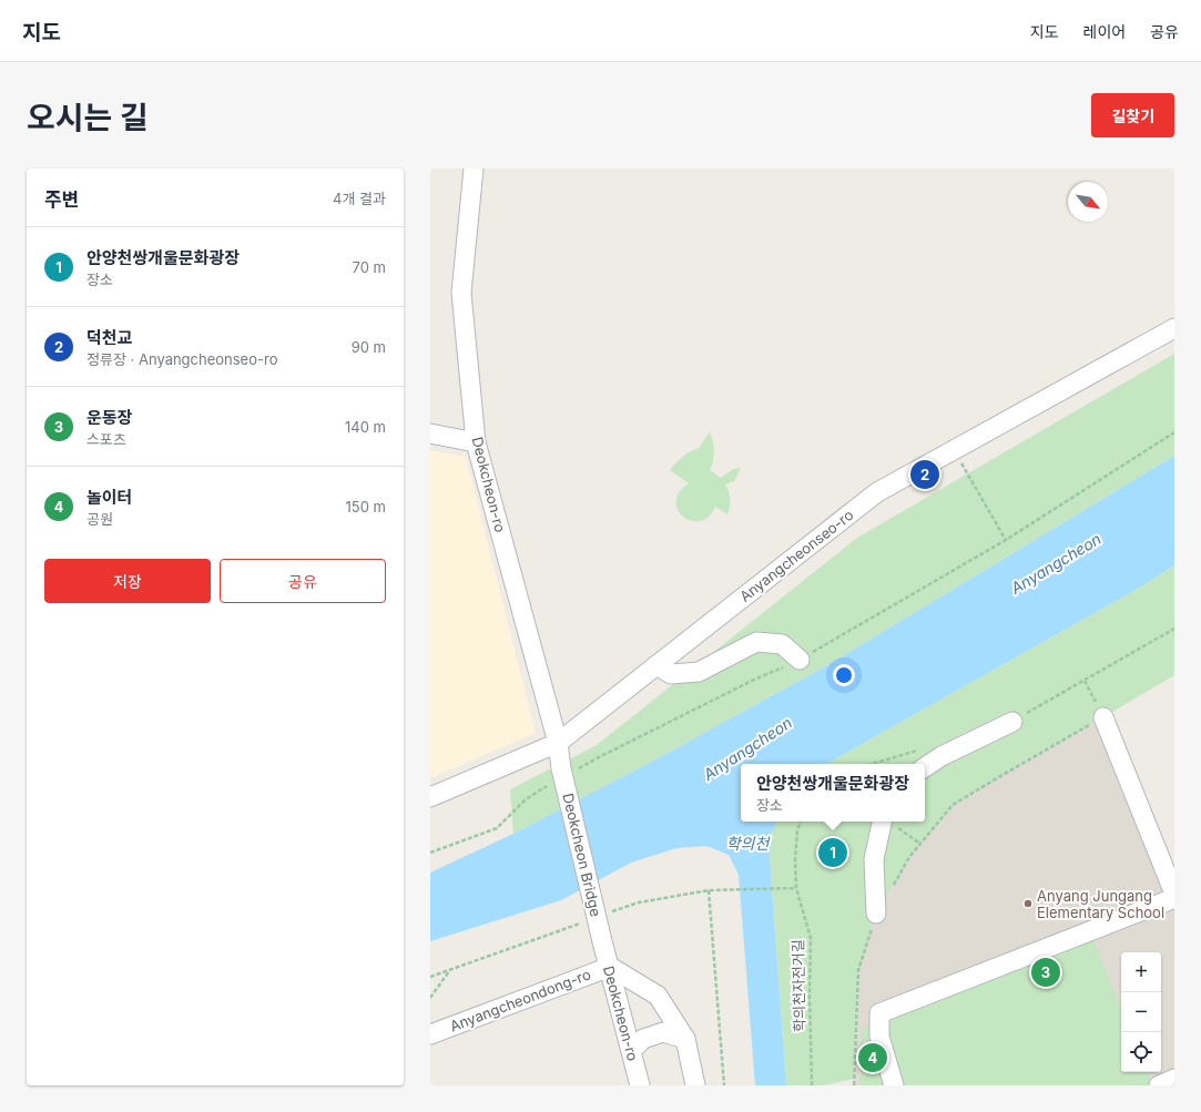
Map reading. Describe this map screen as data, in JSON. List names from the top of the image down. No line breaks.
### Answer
{"streets":{"street":["Deokcheon-ro","Anyangcheonseo-ro","Deokcheon Bridge","Anyangcheondong-ro"],"path":["학의천자전거길"]},"crossings":[["Deokcheon-ro","Anyangcheonseo-ro"],["Deokcheon-ro","Deokcheon Bridge"],["Deokcheon-ro","Anyangcheondong-ro"]],"water":["Anyangcheon","학의천"],"places":["Anyang Jungang Elementary School"],"north":"bottom right","page":{"header":"지도","nav":["지도","레이어","공유"],"title":"오시는 길","buttons":["길찾기",["저장","공유"]],"heading":["주변","4개 결과"],"list":[{"mark":"1","name":"안양천쌍개울문화광장","note":"장소","value":"70 m"},{"mark":"2","name":"덕천교","note":"정류장 · Anyangcheonseo-ro","value":"90 m"},{"mark":"3","name":"운동장","note":"스포츠","value":"140 m"},{"mark":"4","name":"놀이터","note":"공원","value":"150 m"}],"pins":["2","1","3","4"],"popup":["안양천쌍개울문화광장","장소"],"map_buttons":["+","−"]}}
